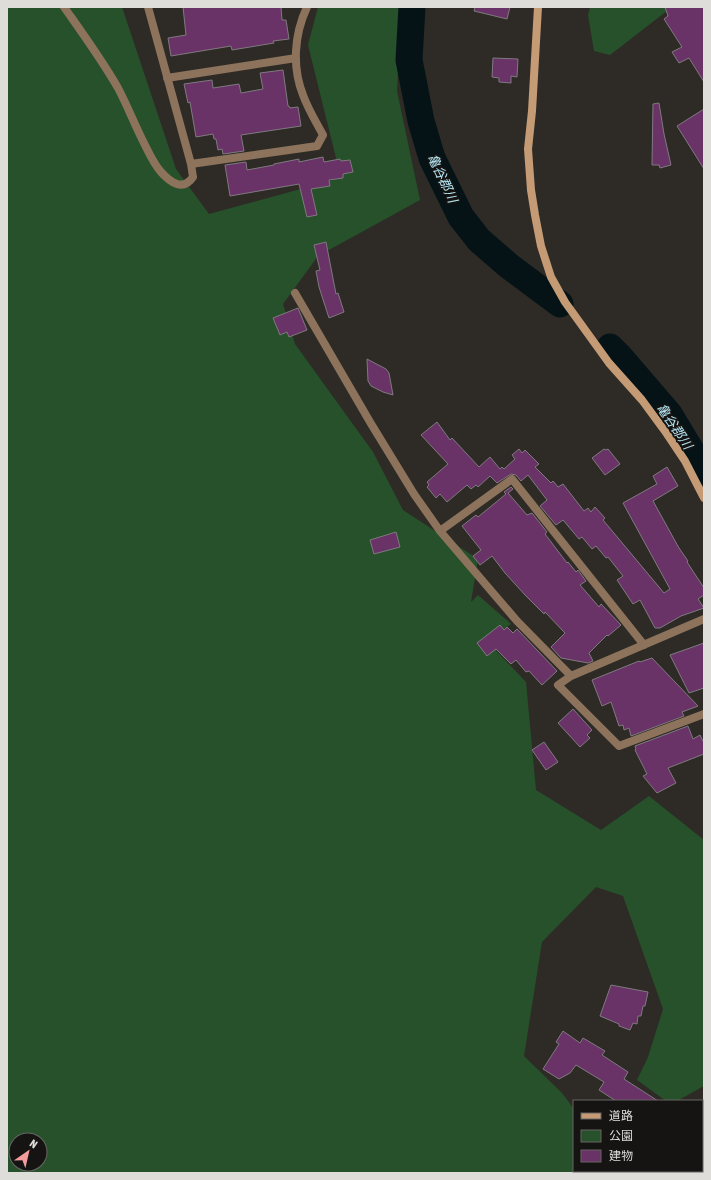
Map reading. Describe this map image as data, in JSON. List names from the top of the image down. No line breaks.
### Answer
{"water":["亀谷郡川"],"legend":["道路","公園","建物"],"north":"top right"}
